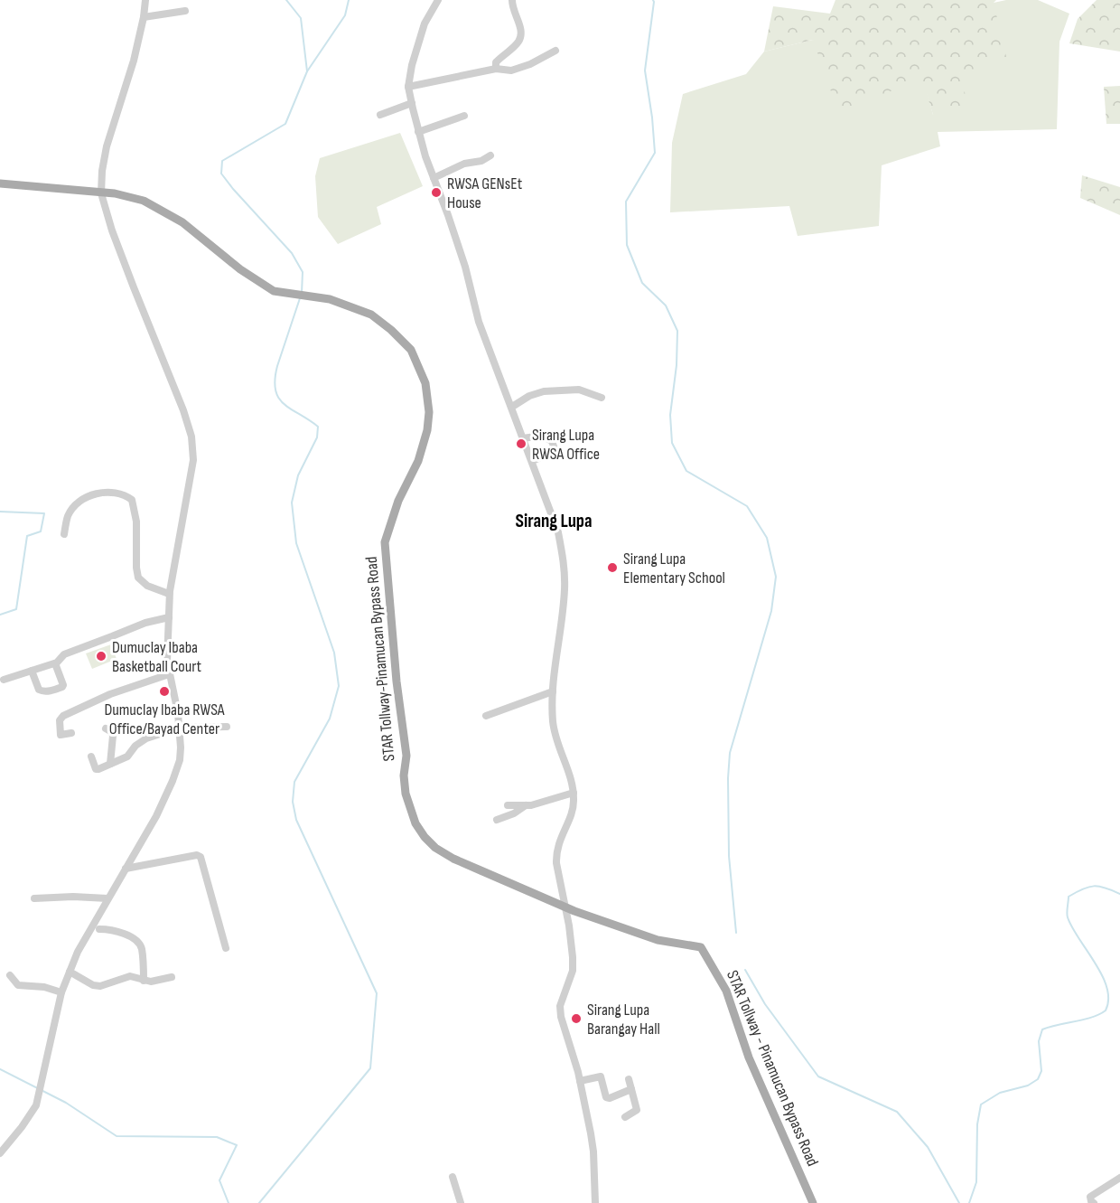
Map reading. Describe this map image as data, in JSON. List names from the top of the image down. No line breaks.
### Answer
{"streets":{"main road":["STAR Tollway-Pinamucan Bypass Road","STAR Tollway - Pinamucan Bypass Road"]},"crossings":[["STAR Tollway-Pinamucan Bypass Road","STAR Tollway - Pinamucan Bypass Road"]],"districts":["Sirang Lupa"],"places":["RWSA GENsEt House","Sirang Lupa RWSA Office","Sirang Lupa Elementary School","Dumuclay Ibaba Basketball Court","Dumuclay Ibaba RWSA Office/Bayad Center","Sirang Lupa Barangay Hall"]}
